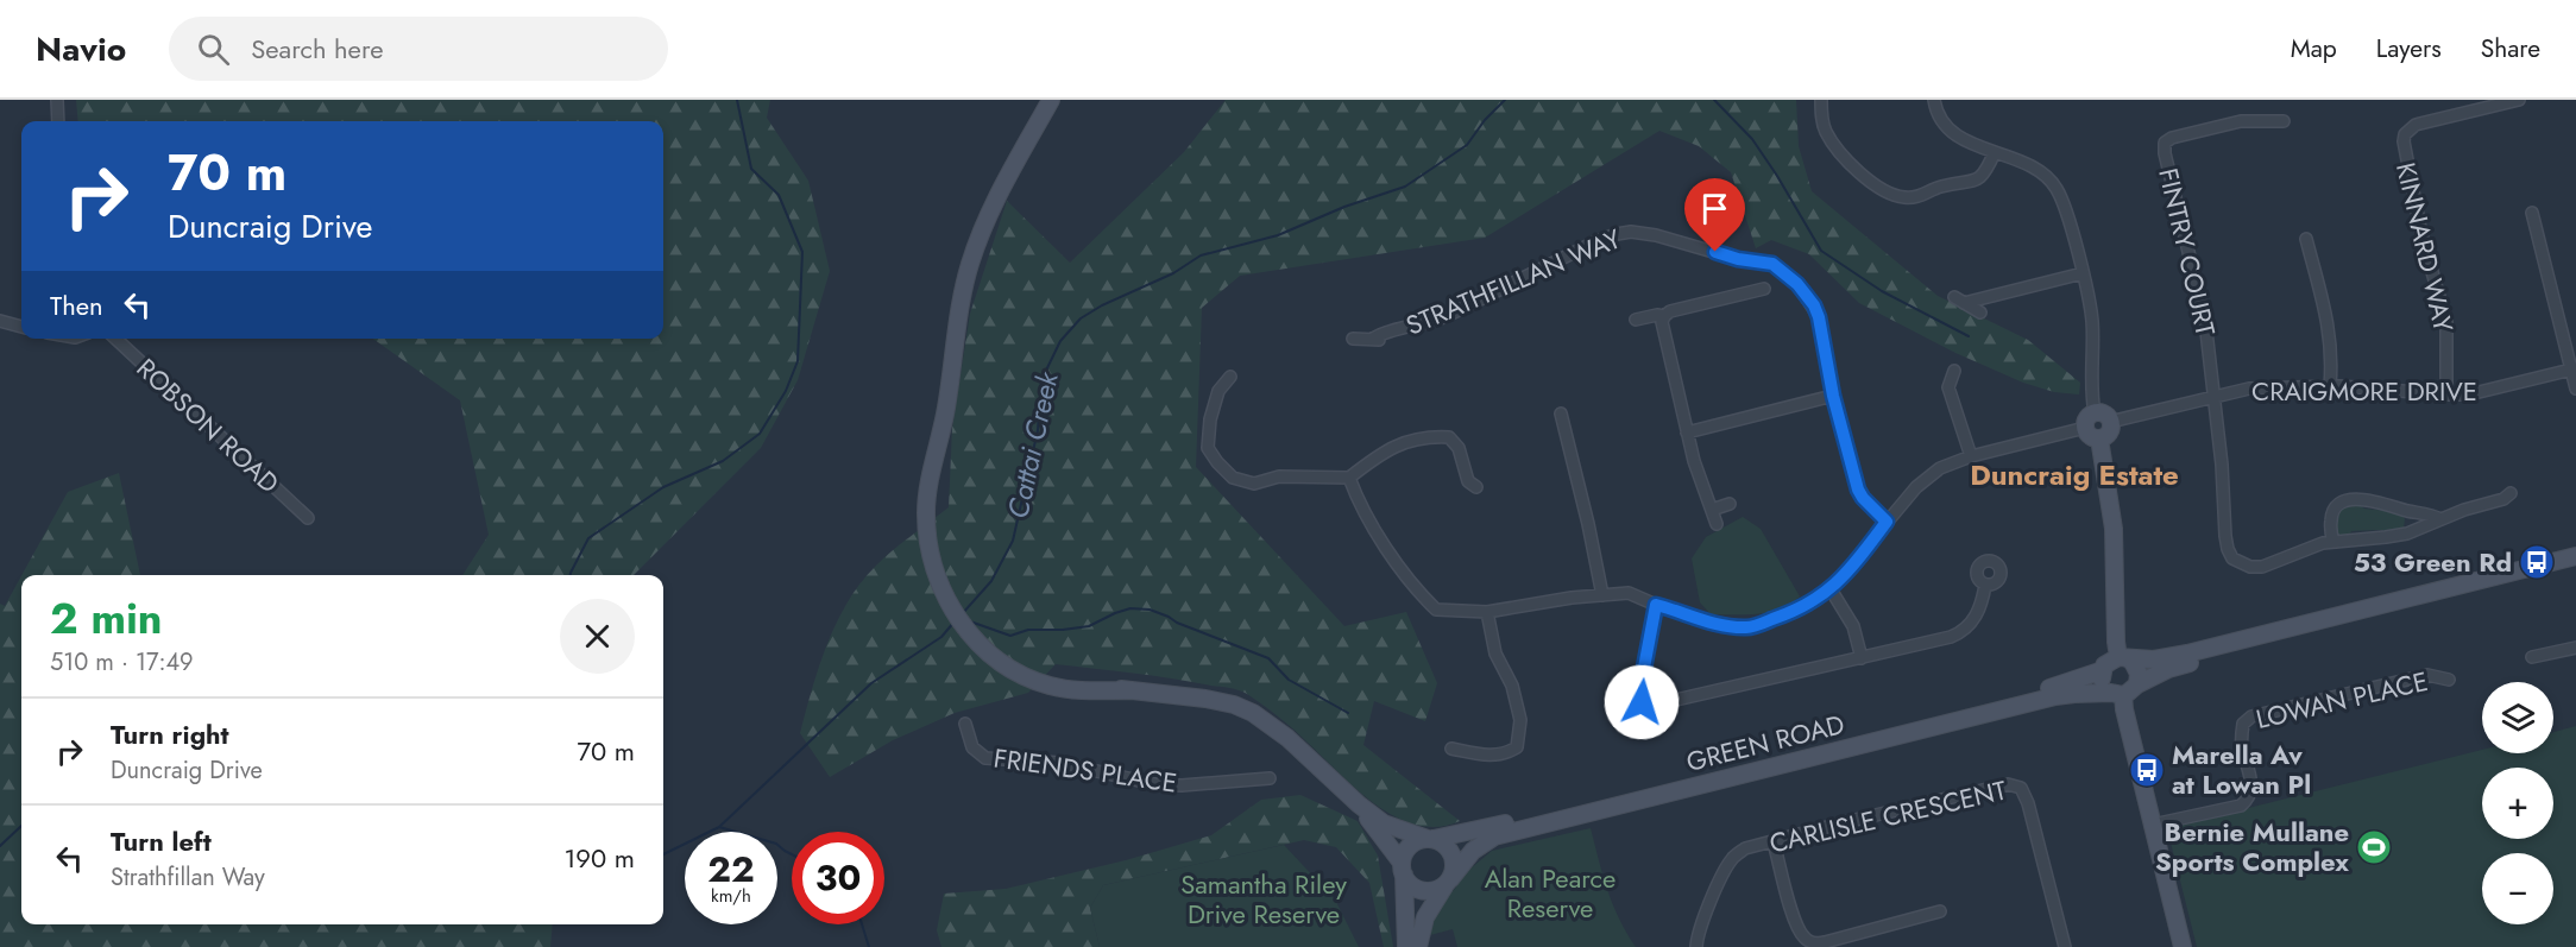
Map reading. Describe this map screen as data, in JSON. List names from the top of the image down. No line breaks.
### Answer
{"streets":{"main road":["GREEN ROAD"],"street":["KINNARD WAY","FINTRY COURT","STRATHFILLAN WAY","CRAIGMORE DRIVE","ROBSON ROAD","LOWAN PLACE","FRIENDS PLACE","CARLISLE CRESCENT"]},"crossings":[["KINNARD WAY","CRAIGMORE DRIVE"],["FINTRY COURT","CRAIGMORE DRIVE"]],"districts":["Duncraig Estate"],"water":["Cattai Creek"],"parks":["Alan Pearce Reserve","Samantha Riley Drive Reserve"],"places":{"bus stop":["53 Green Rd","Marella Av at Lowan Pl"],"sports":["Bernie Mullane Sports Complex"]},"page":{"header":"Navio","search":"Search here","nav":["Map","Layers","Share"],"turn":["70 m","Duncraig Drive"],"then":"Then","heading":["2 min","510 m · 17:49"],"map_buttons":["+","−"],"list":[{"name":"Turn right","note":"Duncraig Drive","value":"70 m"},{"name":"Turn left","note":"Strathfillan Way","value":"190 m"}],"speed":"22 km/h","limit":"30"}}
